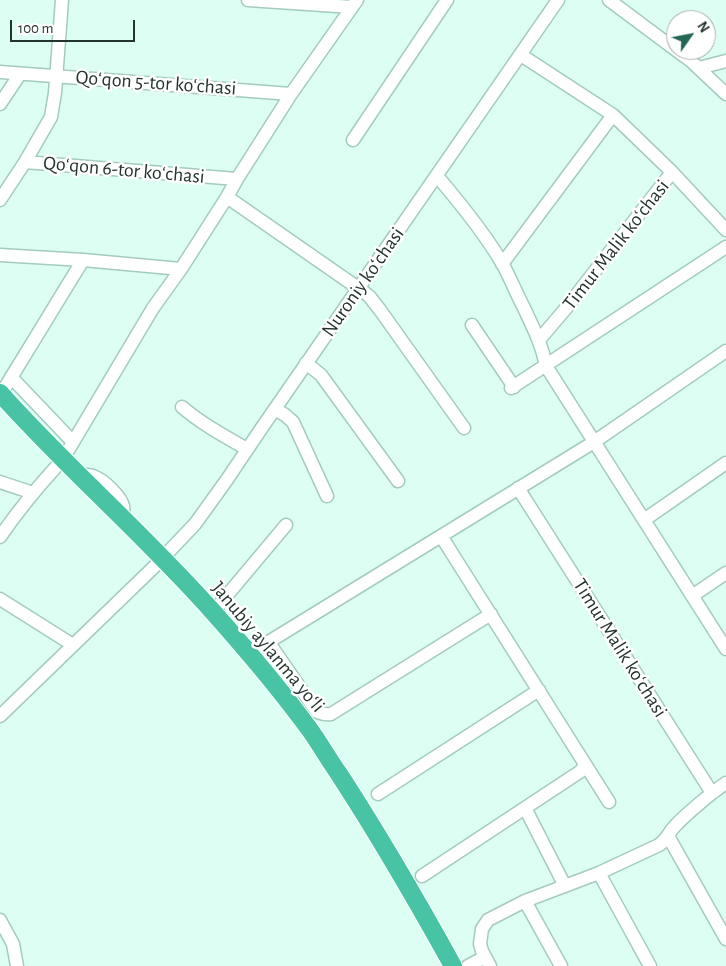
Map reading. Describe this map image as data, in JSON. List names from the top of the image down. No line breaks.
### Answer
{"streets":{"highway":["Janubiy aylanma yoʻli"],"street":["Qoʻqon 5-tor koʻchasi","Qoʻqon 6-tor koʻchasi","Timur Malik koʻchasi","Nuroniy koʻchasi"]},"crossings":[["Nuroniy koʻchasi","Janubiy aylanma yoʻli"]],"scale_bar":"100 m","north":"top right"}
